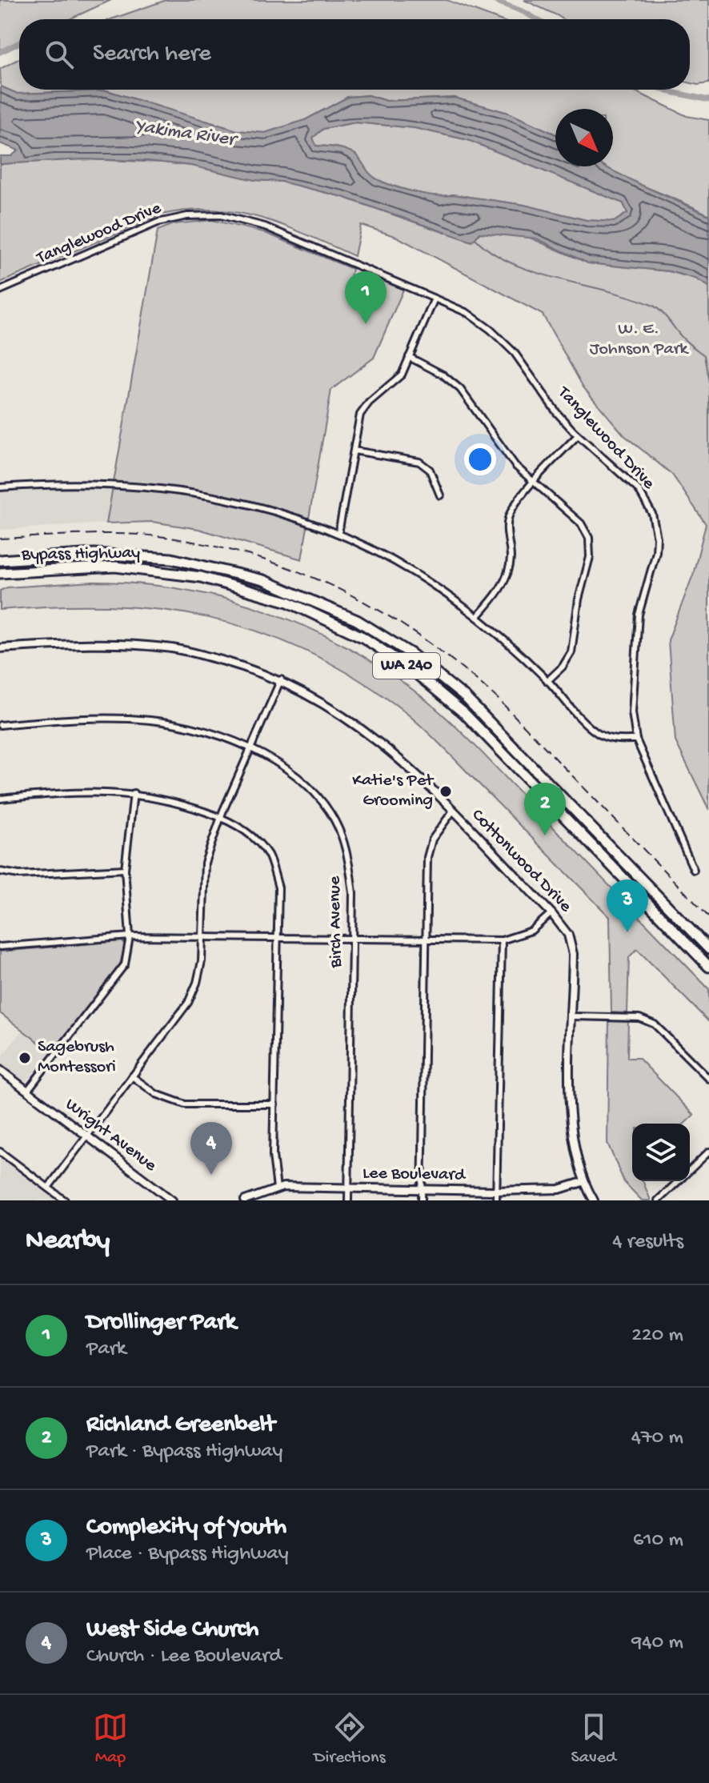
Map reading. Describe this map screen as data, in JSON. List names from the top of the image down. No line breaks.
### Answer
{"streets":{"highway":["Bypass Highway","WA 240"],"street":["Tanglewood Drive","Cottonwood Drive","Birch Avenue","Wright Avenue","Lee Boulevard"]},"crossings":[["Cottonwood Drive","Lee Boulevard"],["Birch Avenue","Lee Boulevard"]],"water":["Yakima River"],"parks":["W. E. Johnson Park"],"places":["Katie's Pet Grooming","Sagebrush Montessori"],"north":"bottom right","page":{"search":"Search here","pins":["1","2","3","4"],"heading":["Nearby","4 results"],"list":[{"mark":"1","name":"Drollinger Park","note":"Park","value":"220 m"},{"mark":"2","name":"Richland Greenbelt","note":"Park · Bypass Highway","value":"470 m"},{"mark":"3","name":"Complexity of Youth","note":"Place · Bypass Highway","value":"610 m"},{"mark":"4","name":"West Side Church","note":"Church · Lee Boulevard","value":"940 m"}],"nav":["Map","Directions","Saved"]}}
